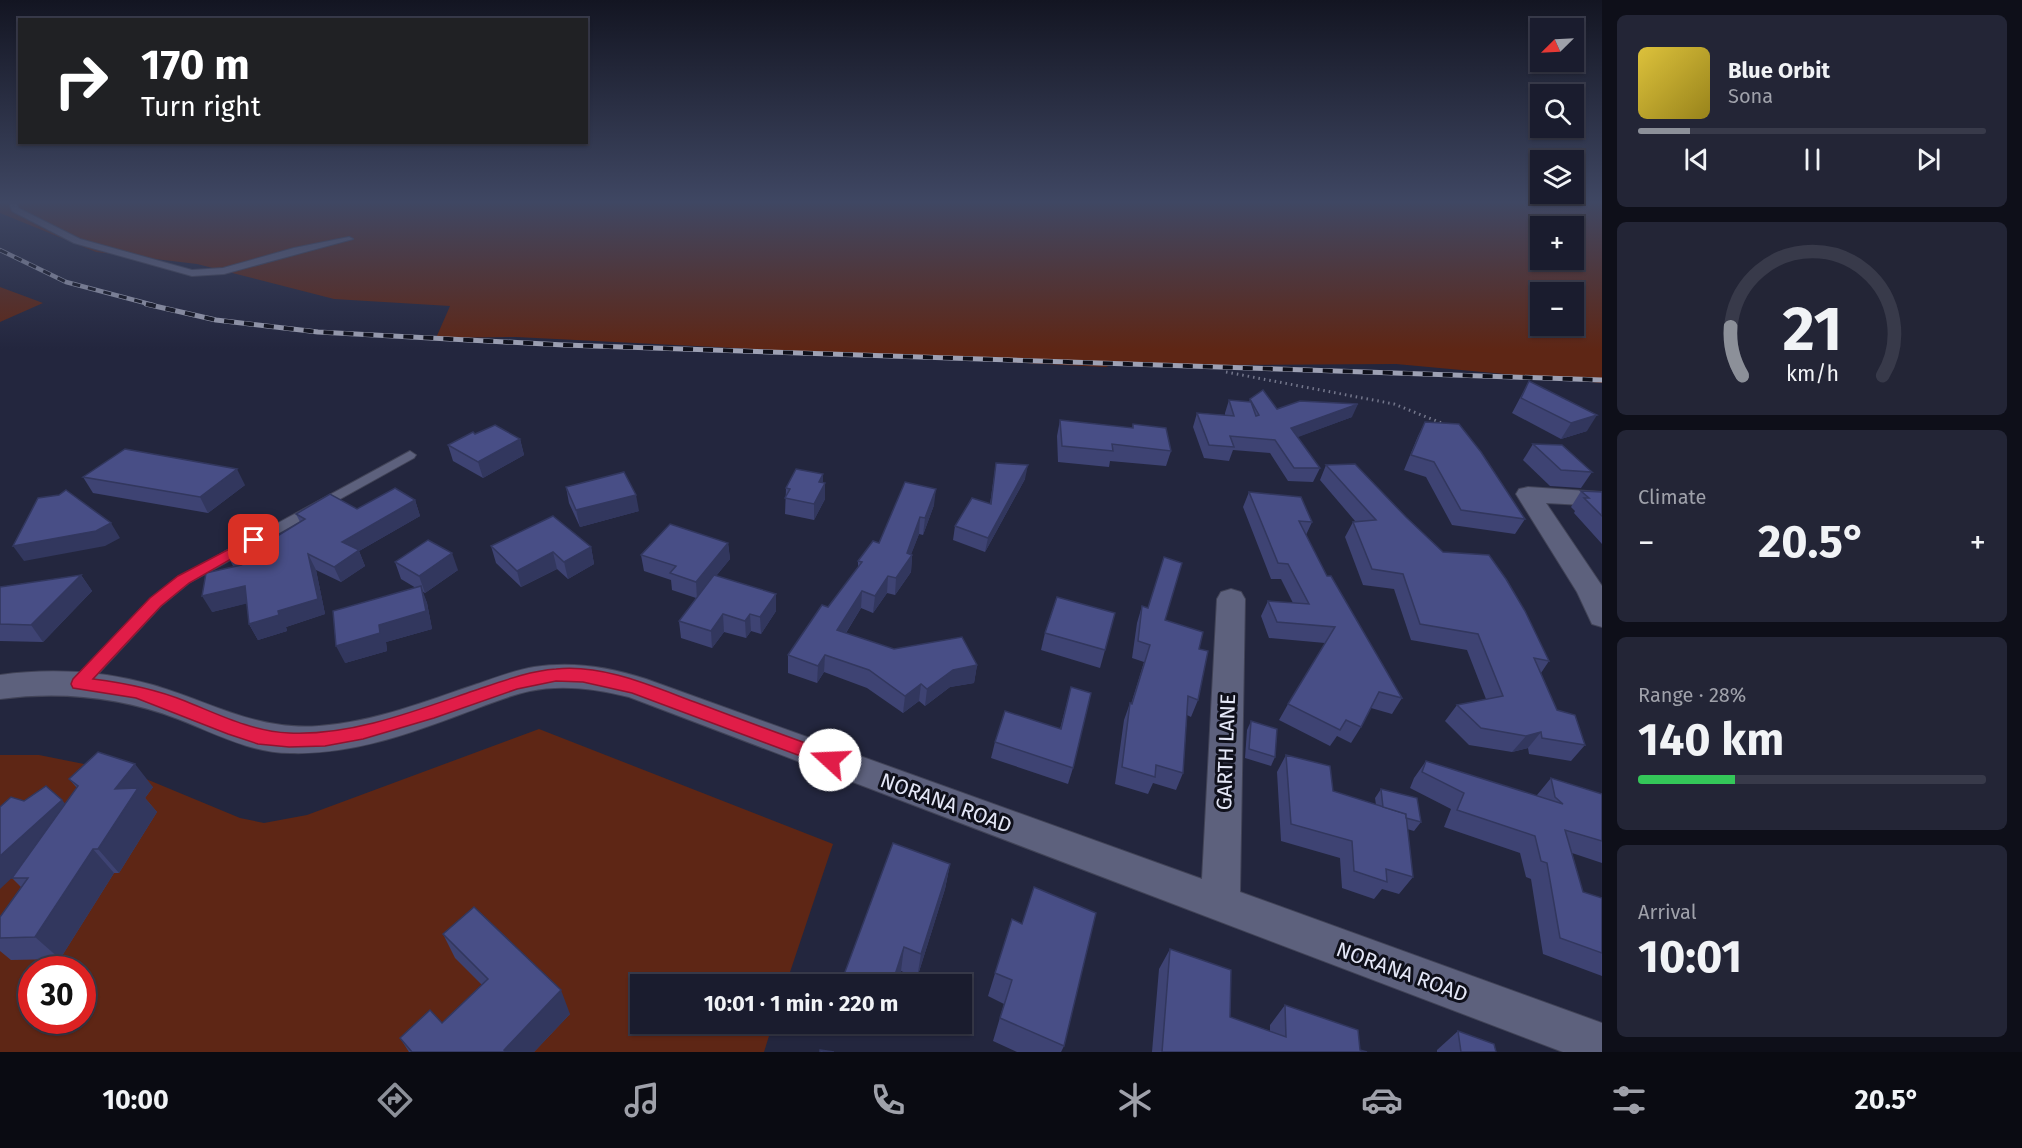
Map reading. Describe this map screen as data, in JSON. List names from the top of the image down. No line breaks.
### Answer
{"streets":{"street":["GARTH LANE","NORANA ROAD"]},"crossings":[["GARTH LANE","NORANA ROAD"]],"north":"bottom left","page":{"map_buttons":["+","−"],"turn":["170 m","Turn right"],"song":["Blue Orbit","Sona"],"tile":["Climate",["Range · 28%","140 km"],["Arrival","10:01"]],"heat":["−","20.5°","+"],"limit":"30","trip":"10:01 · 1 min · 220 m","tabs":["10:00","20.5°"],"gauge":["21","km/h"]}}
